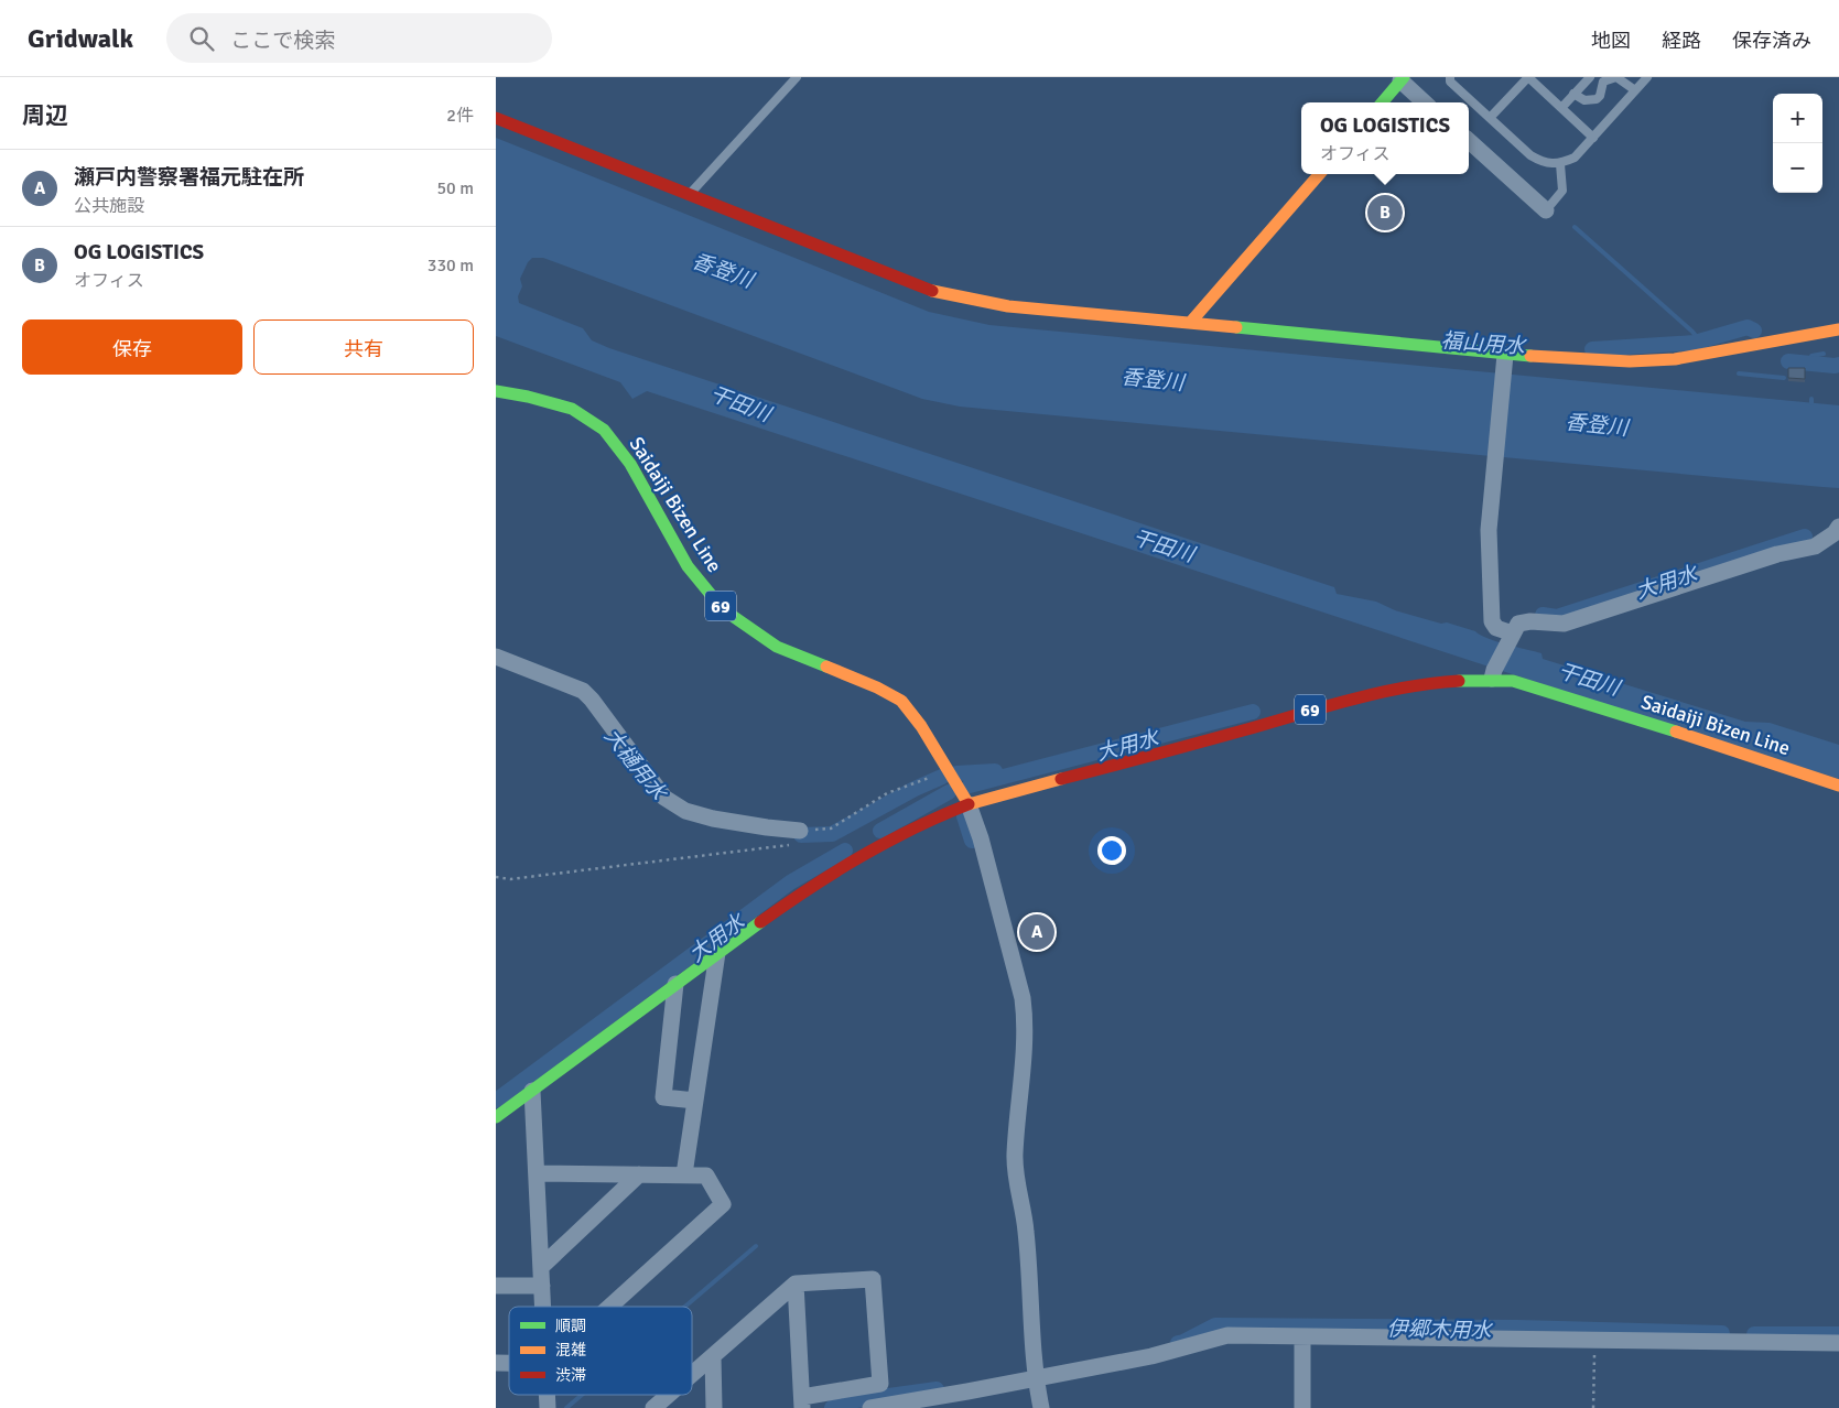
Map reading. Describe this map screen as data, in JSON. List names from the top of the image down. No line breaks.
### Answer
{"streets":{"street":["Saidaiji Bizen Line","69"]},"water":["香登川","福山用水","干田川","大用水","大樋用水","伊郷木用水"],"legend":["順調","混雑","渋滞"],"page":{"header":"Gridwalk","search":"ここで検索","nav":["地図","経路","保存済み"],"heading":["周辺","2件"],"map_buttons":["+","−"],"popup":["OG LOGISTICS","オフィス"],"list":[{"mark":"A","name":"瀬戸内警察署福元駐在所","note":"公共施設","value":"50 m"},{"mark":"B","name":"OG LOGISTICS","note":"オフィス","value":"330 m"}],"pins":["B","A"],"buttons":["保存","共有"]}}
